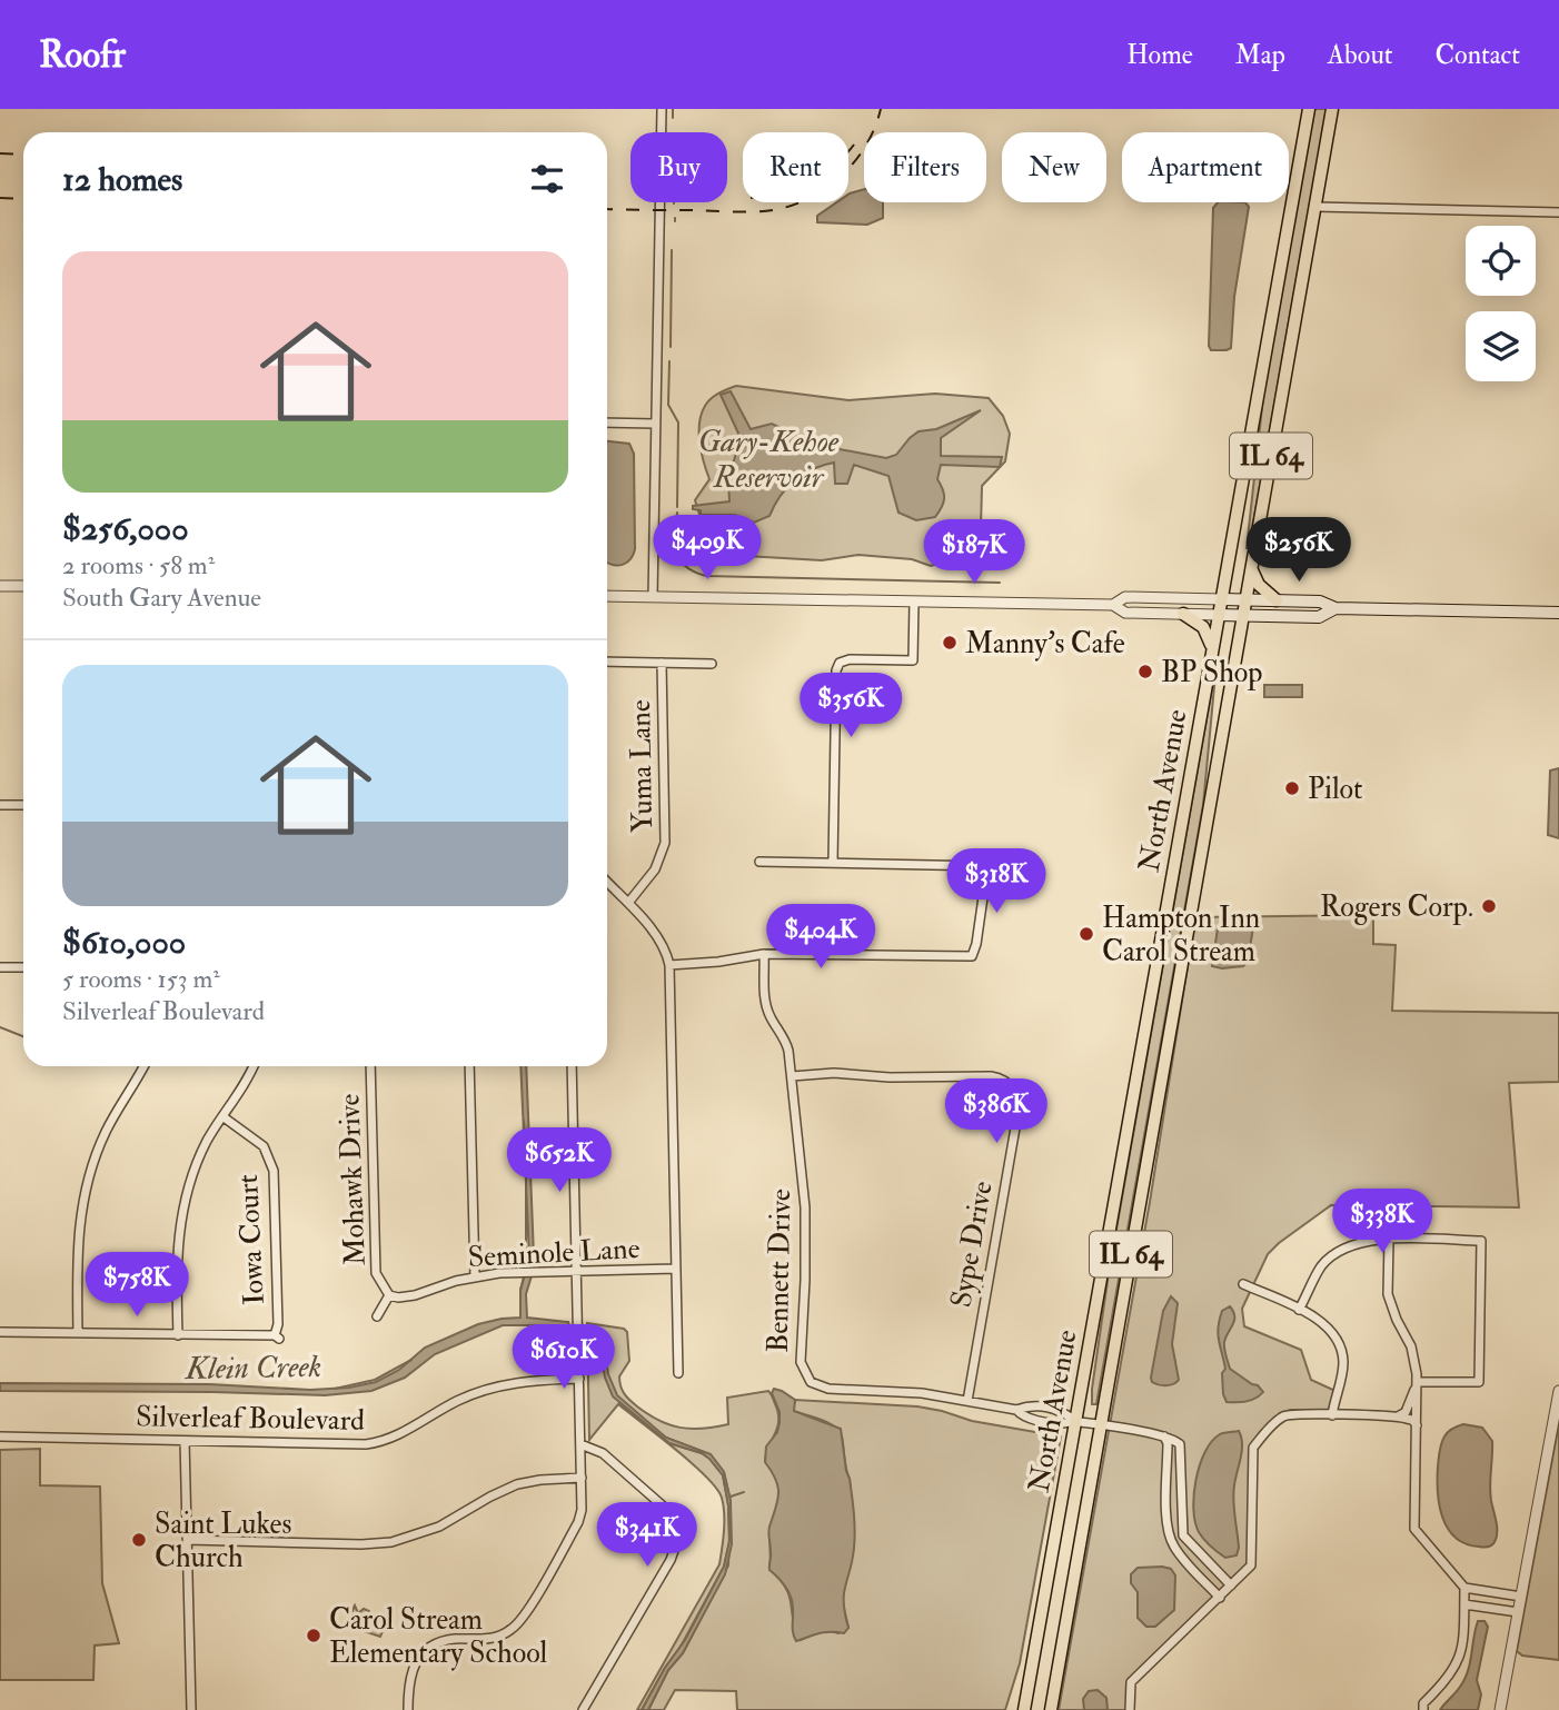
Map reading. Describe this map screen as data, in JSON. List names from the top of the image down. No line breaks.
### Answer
{"streets":{"main road":["IL 64","North Avenue"],"street":["Yuma Lane","Mohawk Drive","Iowa Court","Sype Drive","Seminole Lane","Bennett Drive","Silverleaf Boulevard"]},"crossings":[["IL 64","North Avenue"],["North Avenue","Bennett Drive"],["Mohawk Drive","Seminole Lane"],["Sype Drive","Bennett Drive"]],"water":["Gary-Kehoe Reservoir","Klein Creek"],"places":["Manny's Cafe","BP Shop","Pilot","Rogers Corp.","Hampton Inn Carol Stream","Saint Lukes Church","Carol Stream Elementary School"],"page":{"header":"Roofr","nav":["Home","Map","About","Contact"],"chip":["Buy","Rent","Filters","New","Apartment"],"heading":"12 homes","list":[{"name":"$256,000","note":"2 rooms · 58 m² · South Gary Avenue"},{"name":"$610,000","note":"5 rooms · 153 m² · Silverleaf Boulevard"}],"price":["$409K","$256K","$187K","$356K","$318K","$404K","$386K","$652K","$338K","$758K","$610K","$341K"]}}
